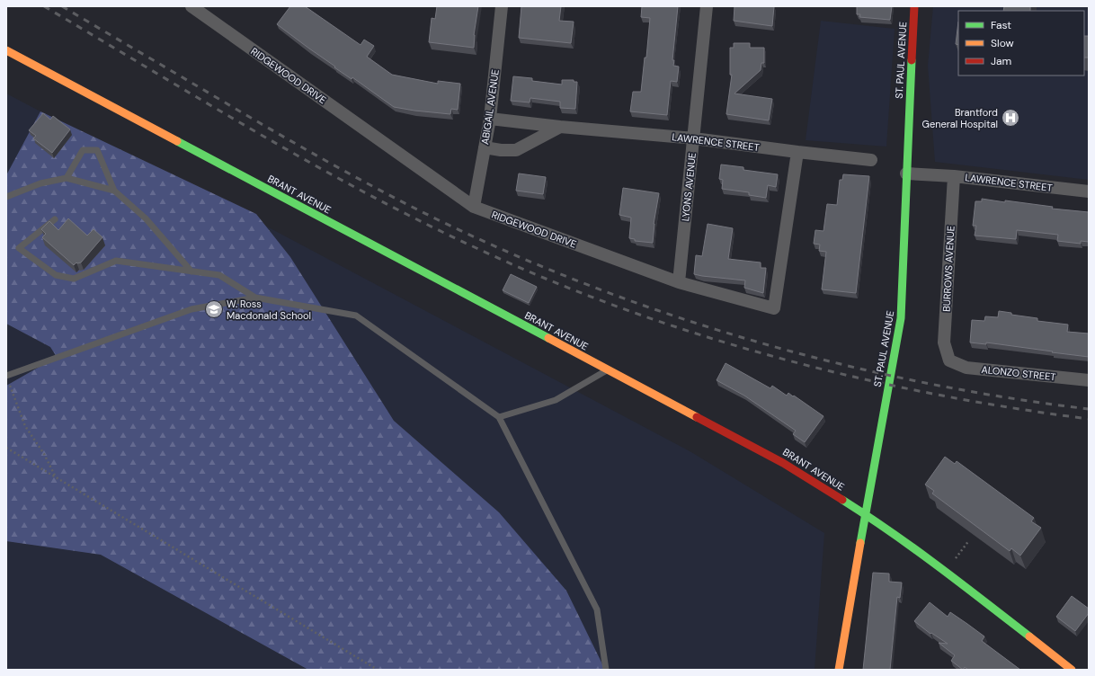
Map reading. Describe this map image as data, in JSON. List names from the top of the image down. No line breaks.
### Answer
{"streets":{"main road":["ST. PAUL AVENUE","BRANT AVENUE"],"street":["RIDGEWOOD DRIVE","ABIGAIL AVENUE","LAWRENCE STREET","LYONS AVENUE","BURROWS AVENUE","ALONZO STREET"]},"crossings":[["ST. PAUL AVENUE","LAWRENCE STREET"],["ST. PAUL AVENUE","BRANT AVENUE"],["RIDGEWOOD DRIVE","ABIGAIL AVENUE"],["RIDGEWOOD DRIVE","LAWRENCE STREET"],["RIDGEWOOD DRIVE","LYONS AVENUE"],["ABIGAIL AVENUE","LAWRENCE STREET"],["LAWRENCE STREET","LYONS AVENUE"],["LAWRENCE STREET","BURROWS AVENUE"],["BURROWS AVENUE","ALONZO STREET"]],"places":{"hospital":["Brantford General Hospital"],"school or university":["W. Ross Macdonald School"]},"legend":["Fast","Slow","Jam"]}
